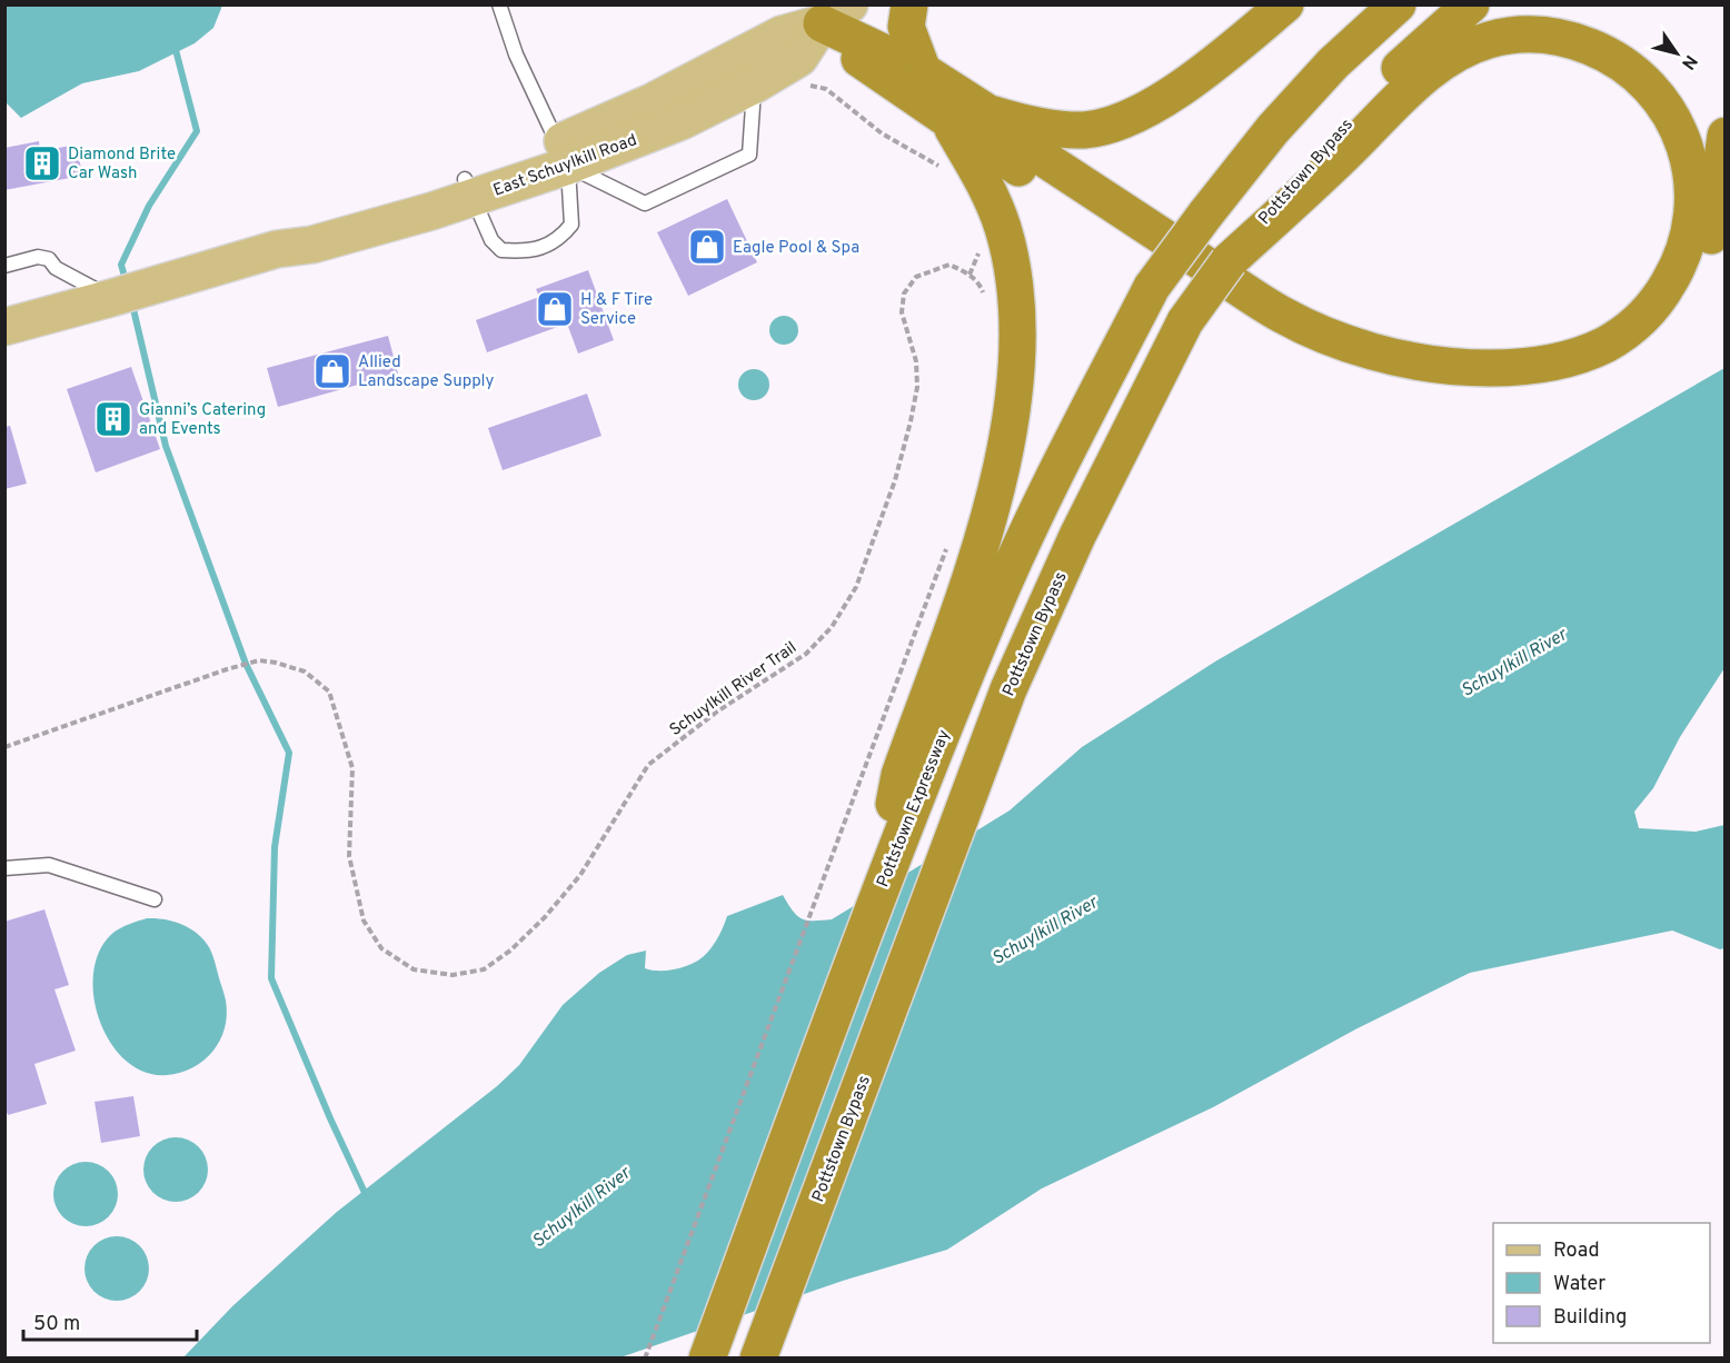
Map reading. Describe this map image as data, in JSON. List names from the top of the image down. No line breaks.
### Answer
{"streets":{"highway":["Pottstown Bypass","Pottstown Expressway"],"main road":["East Schuylkill Road"],"path":["Schuylkill River Trail"]},"water":["Schuylkill River"],"places":{"building":["Diamond Brite Car Wash","Gianni’s Catering and Events"],"shop":["Eagle Pool & Spa","H & F Tire Service","Allied Landscape Supply"]},"legend":["Road","Water","Building"],"scale_bar":"50 m","north":"bottom right"}
